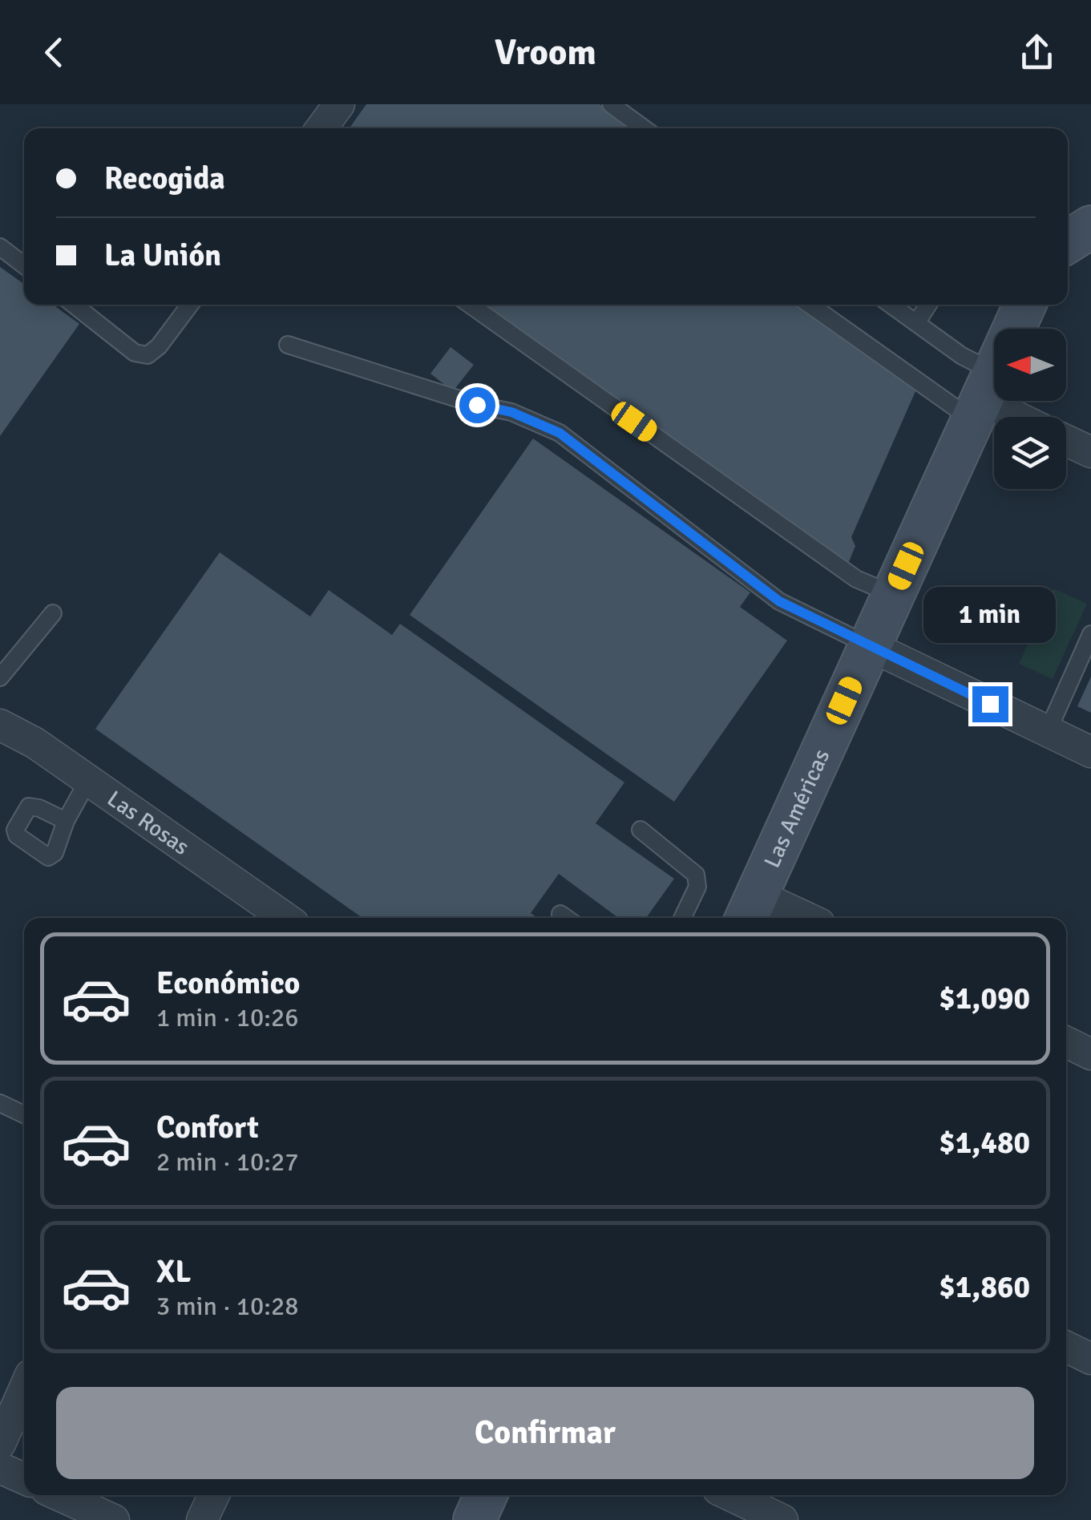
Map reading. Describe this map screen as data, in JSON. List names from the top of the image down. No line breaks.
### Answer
{"streets":{"street":["Las Américas","Las Rosas"]},"north":"left","page":{"header":"Vroom","banner":["Recogida","La Unión"],"bubble":"1 min","list":[{"name":"Económico","note":"1 min · 10:26","value":"$1,090"},{"name":"Confort","note":"2 min · 10:27","value":"$1,480"},{"name":"XL","note":"3 min · 10:28","value":"$1,860"}],"buttons":"Confirmar"}}
